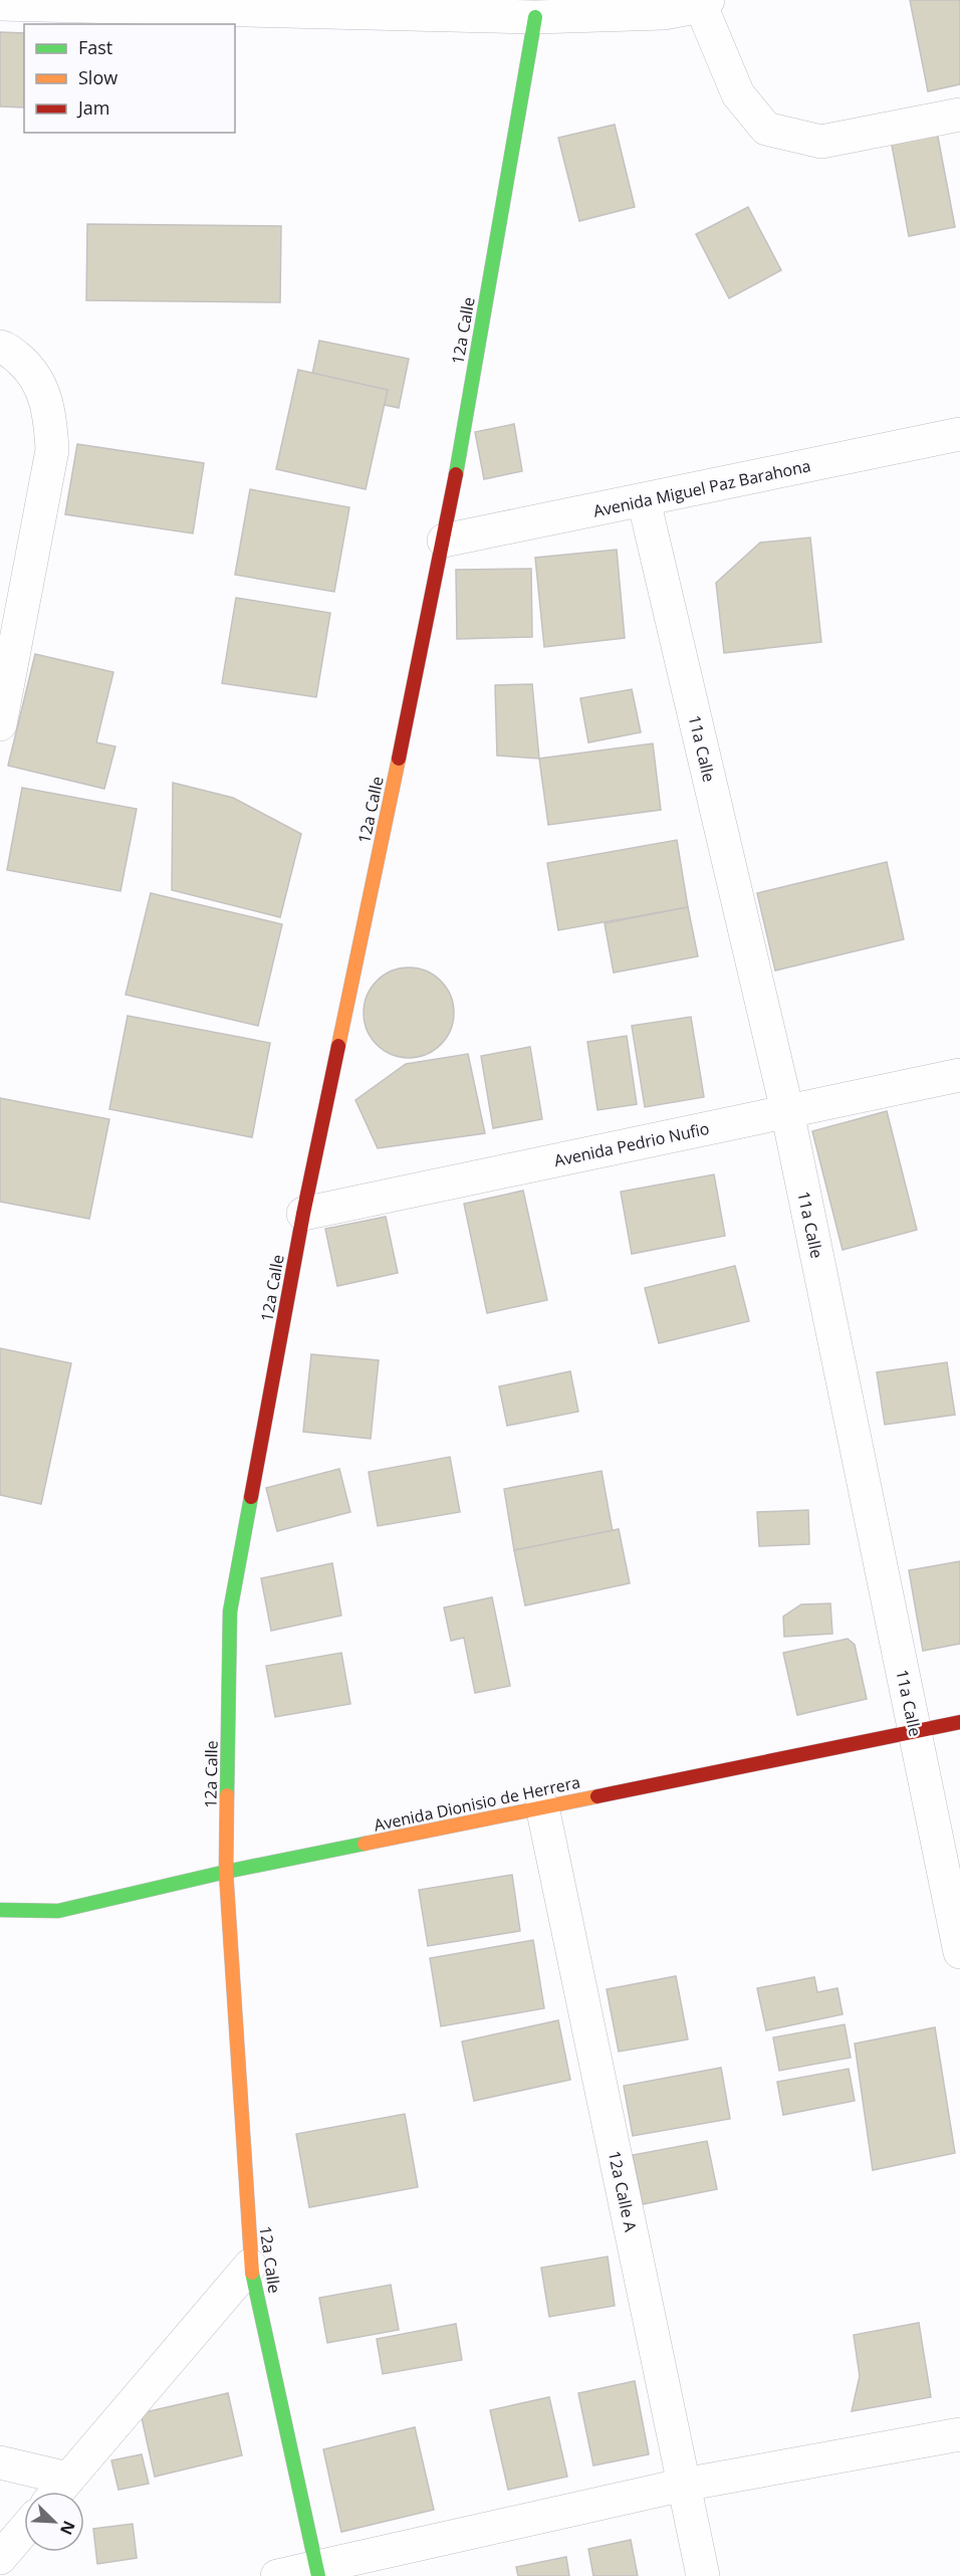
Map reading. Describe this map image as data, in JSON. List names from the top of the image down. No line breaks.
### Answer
{"streets":{"street":["12a Calle","Avenida Miguel Paz Barahona","11a Calle","Avenida Pedrio Nufio","Avenida Dionisio de Herrera","12a Calle A"]},"crossings":[["12a Calle","Avenida Miguel Paz Barahona"],["12a Calle","Avenida Pedrio Nufio"],["12a Calle","Avenida Dionisio de Herrera"],["Avenida Miguel Paz Barahona","11a Calle"],["11a Calle","Avenida Pedrio Nufio"],["11a Calle","Avenida Dionisio de Herrera"],["Avenida Dionisio de Herrera","12a Calle A"]],"legend":["Fast","Slow","Jam"],"north":"bottom right"}
